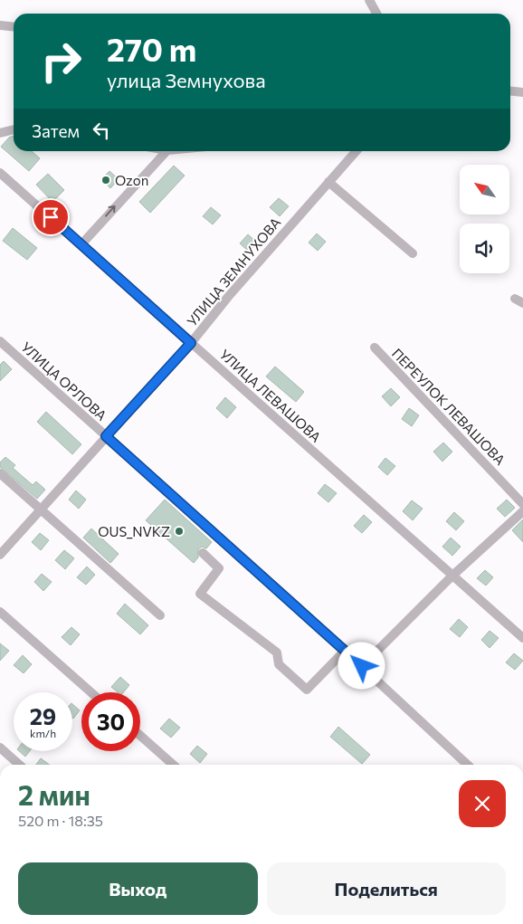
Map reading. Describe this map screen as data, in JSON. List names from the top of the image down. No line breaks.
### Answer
{"streets":{"street":["УЛИЦА ЗЕМНУХОВА","УЛИЦА ОРЛОВА","УЛИЦА ЛЕВАШОВА","ПЕРЕУЛОК ЛЕВАШОВА"]},"crossings":[["УЛИЦА ЗЕМНУХОВА","УЛИЦА ОРЛОВА"],["УЛИЦА ЗЕМНУХОВА","УЛИЦА ЛЕВАШОВА"]],"places":["Ozon","OUS_NVKZ"],"north":"top left","page":{"turn":["270 m","улица Земнухова"],"then":"Затем","speed":"29 km/h","limit":"30","heading":["2 мин","520 m · 18:35"],"buttons":["Выход","Поделиться"]}}
